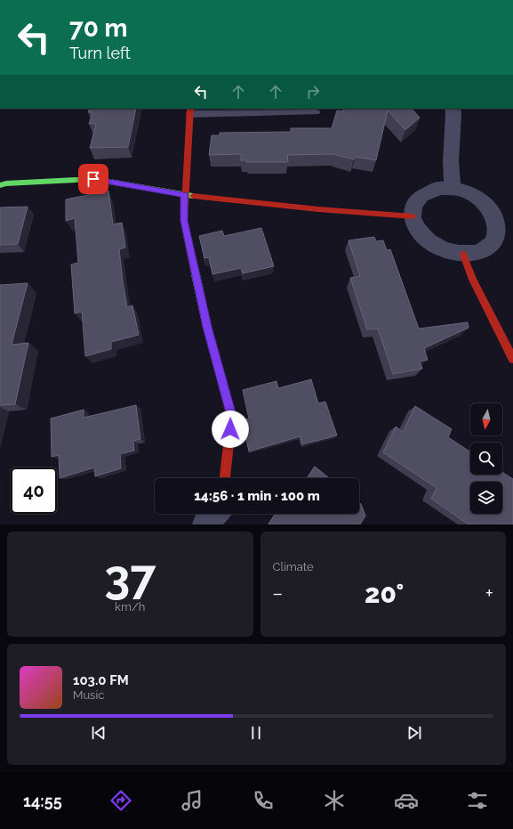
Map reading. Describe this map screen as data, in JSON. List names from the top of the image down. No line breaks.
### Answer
{"north":"bottom","page":{"turn":["70 m","Turn left"],"limit":"40","trip":"14:56 · 1 min · 100 m","tile":[["37","km/h"],"Climate"],"heat":["−","20°","+"],"song":["103.0 FM","Music"],"tabs":"14:55"}}
